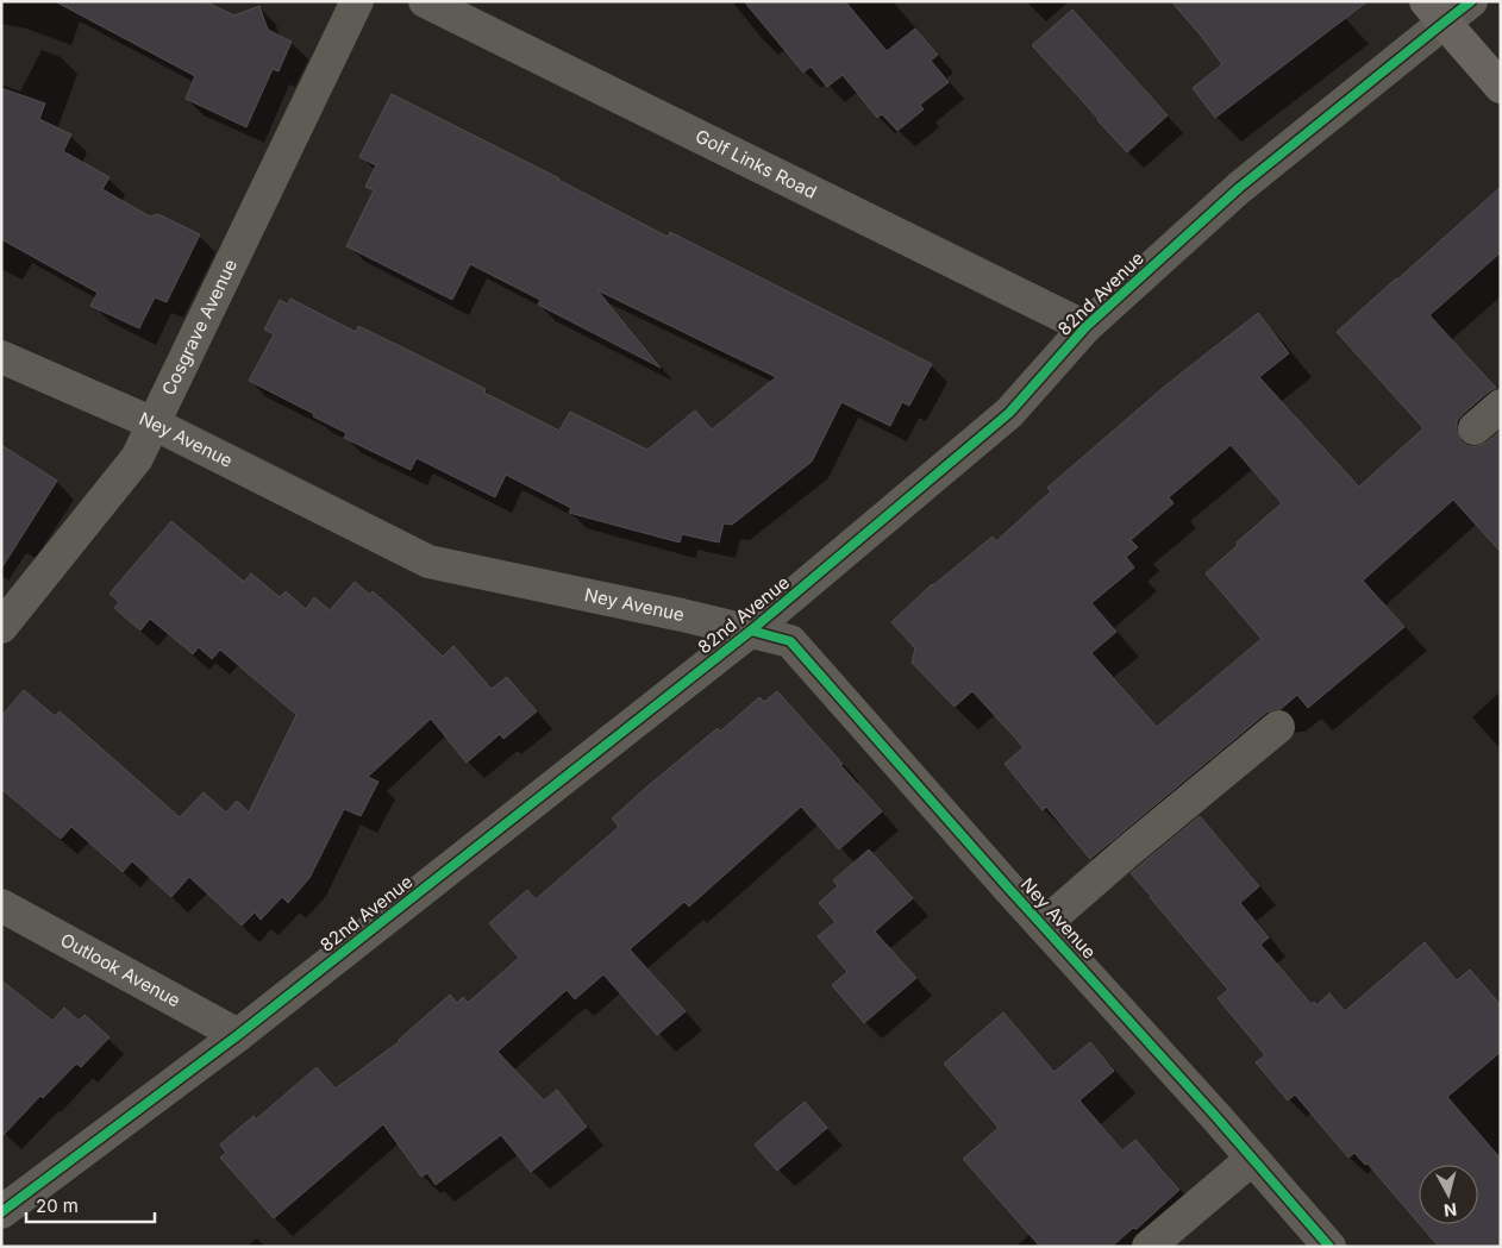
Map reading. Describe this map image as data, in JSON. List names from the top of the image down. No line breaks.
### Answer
{"streets":{"street":["Golf Links Road","82nd Avenue","Cosgrave Avenue","Ney Avenue","Outlook Avenue"]},"crossings":[["Golf Links Road","82nd Avenue"],["82nd Avenue","Ney Avenue"],["82nd Avenue","Outlook Avenue"],["Cosgrave Avenue","Ney Avenue"]],"scale_bar":"20 m","north":"bottom"}
